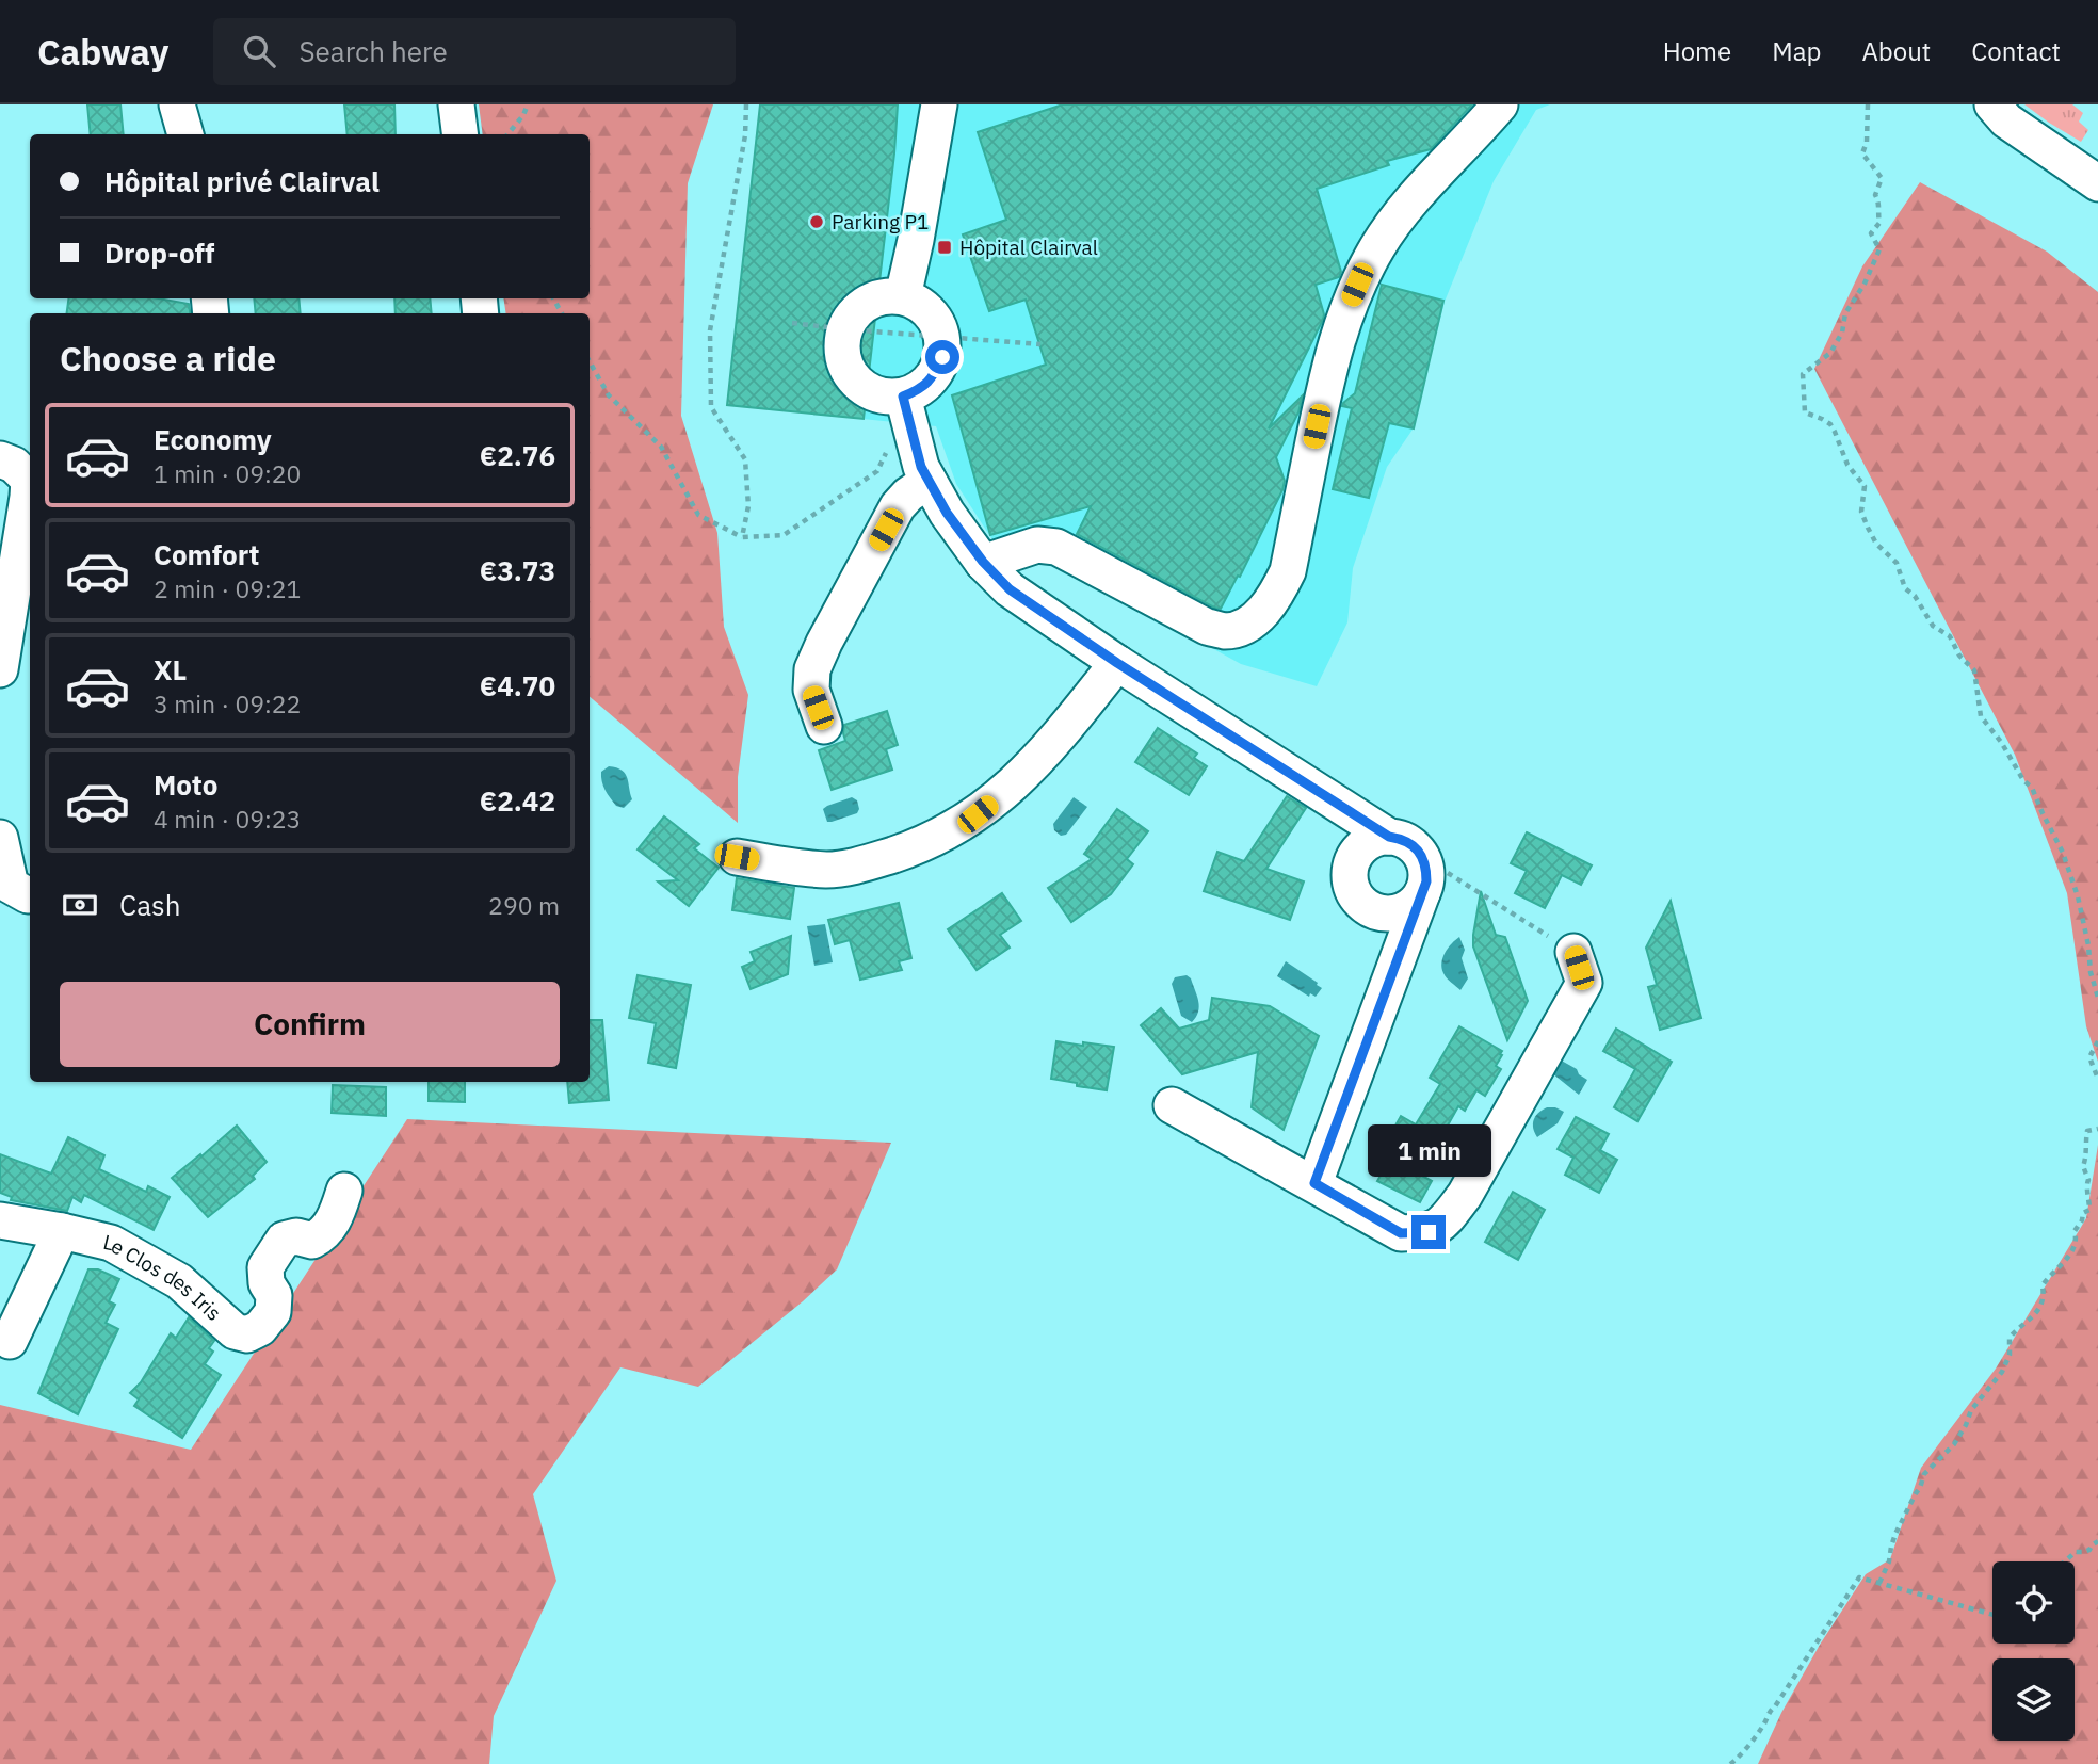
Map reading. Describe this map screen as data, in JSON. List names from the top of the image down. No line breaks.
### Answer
{"streets":{"street":["Le Clos des Iris"]},"places":{"other":["Parking P1"],"transit":["Hôpital Clairval"]},"page":{"header":"Cabway","search":"Search here","nav":["Home","Map","About","Contact"],"banner":["Hôpital privé Clairval","Drop-off"],"heading":"Choose a ride","list":[{"name":"Economy","note":"1 min · 09:20","value":"€2.76"},{"name":"Comfort","note":"2 min · 09:21","value":"€3.73"},{"name":"XL","note":"3 min · 09:22","value":"€4.70"},{"name":"Moto","note":"4 min · 09:23","value":"€2.42"}],"pay":["Cash","290 m"],"buttons":"Confirm","bubble":"1 min"}}
